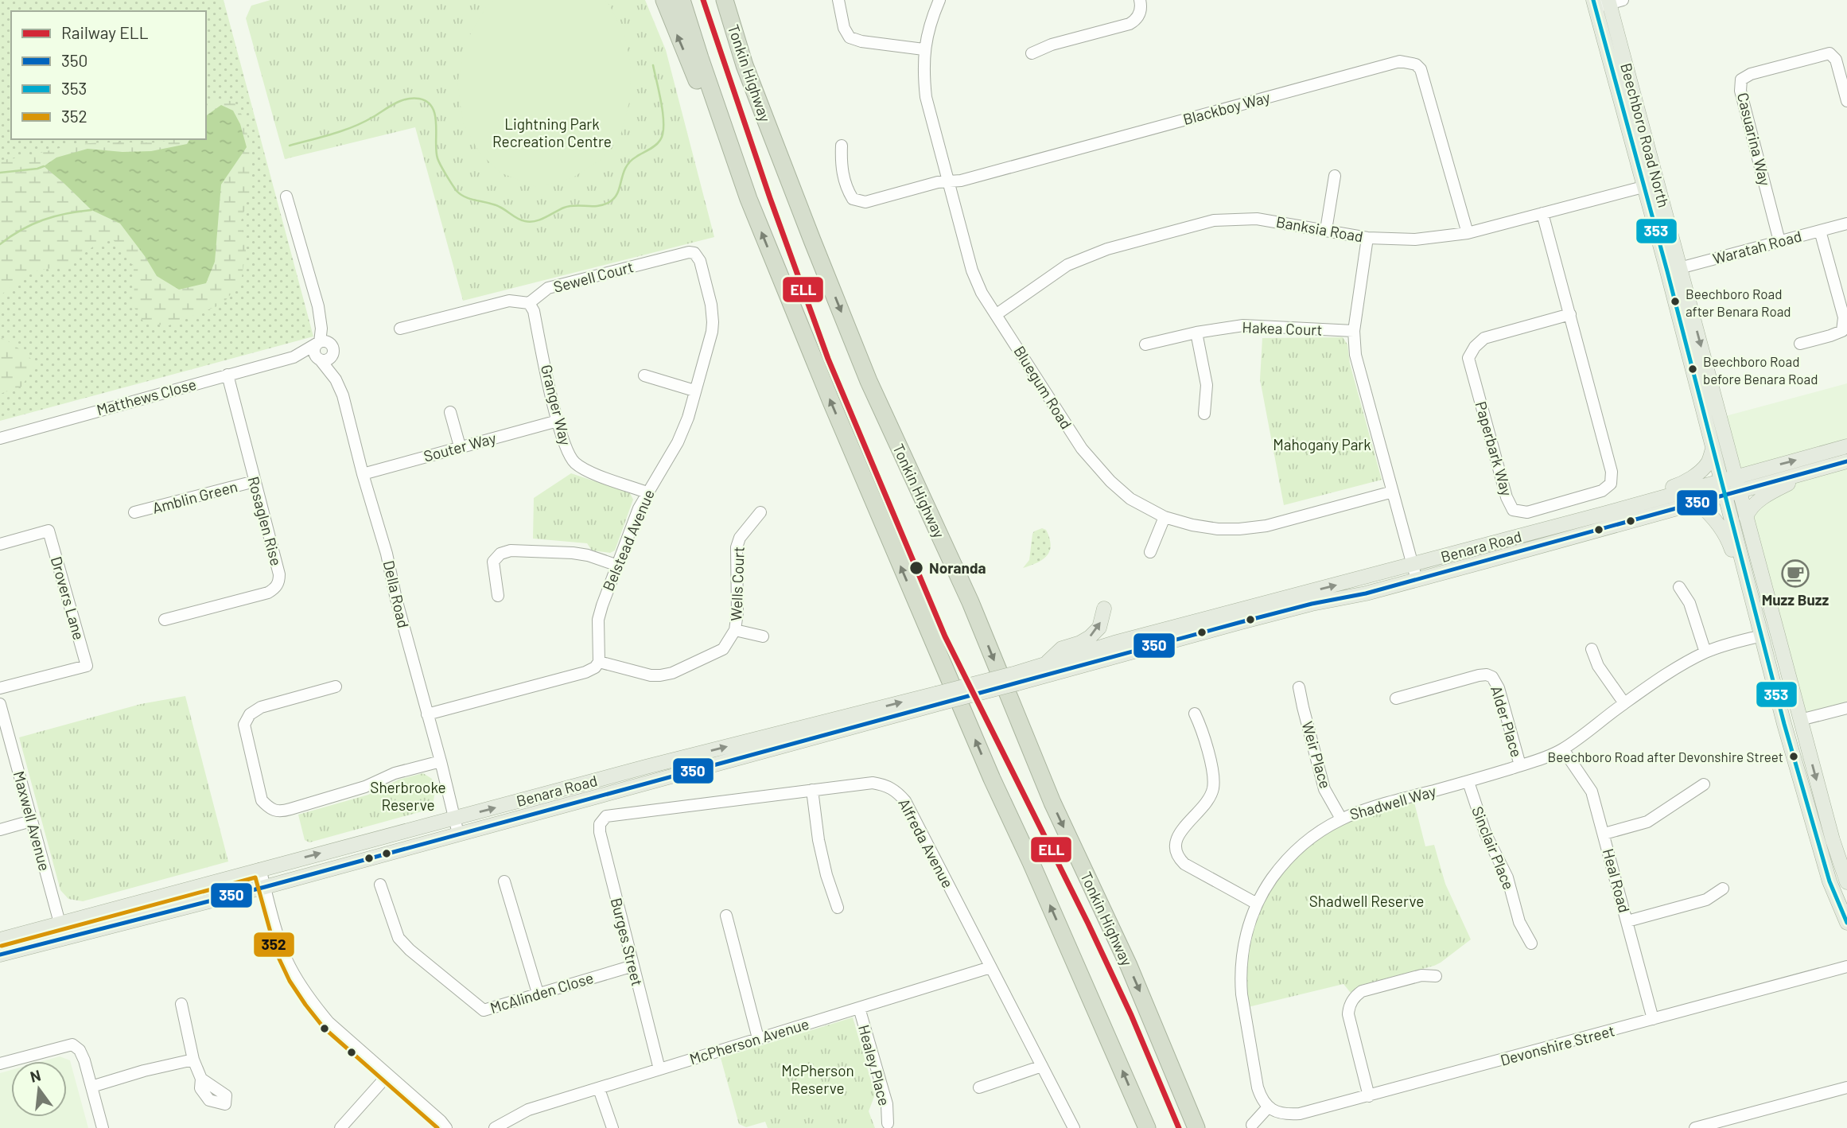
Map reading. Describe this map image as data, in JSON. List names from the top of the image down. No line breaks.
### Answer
{"streets":{"highway":["Tonkin Highway"],"main road":["Beechboro Road North","Benara Road"],"street":["Blackboy Way","Casuarina Way","Banksia Road","Waratah Road","Sewell Court","Hakea Court","Bluegum Road","Matthews Close","Granger Way","Souter Way","Paperbark Way","Amblin Green","Rosaglen Rise","Belstead Avenue","Wells Court","Della Road","Drovers Lane","Alder Place","Weir Place","Shadwell Way","Maxwell Avenue","Alfreda Avenue","Sinclair Place","Heal Road","Burges Street","McAlinden Close","McPherson Avenue","Devonshire Street","Healey Place"]},"crossings":[["Blackboy Way","Banksia Road"],["Blackboy Way","Bluegum Road"],["Beechboro Road North","Banksia Road"],["Beechboro Road North","Waratah Road"],["Beechboro Road North","Benara Road"],["Beechboro Road North","Shadwell Way"],["Casuarina Way","Waratah Road"],["Banksia Road","Bluegum Road"],["Banksia Road","Paperbark Way"],["Sewell Court","Granger Way"],["Sewell Court","Belstead Avenue"],["Matthews Close","Rosaglen Rise"],["Matthews Close","Della Road"],["Granger Way","Souter Way"],["Granger Way","Belstead Avenue"],["Souter Way","Della Road"],["Amblin Green","Rosaglen Rise"],["Belstead Avenue","Wells Court"],["Benara Road","Della Road"],["Benara Road","Maxwell Avenue"],["Alder Place","Shadwell Way"],["Weir Place","Shadwell Way"],["Shadwell Way","Sinclair Place"],["Shadwell Way","Heal Road"],["Shadwell Way","Devonshire Street"],["Alfreda Avenue","Burges Street"],["Alfreda Avenue","McPherson Avenue"],["Heal Road","Devonshire Street"],["Burges Street","McAlinden Close"],["Burges Street","McPherson Avenue"],["McPherson Avenue","Healey Place"]],"parks":["Lightning Park Recreation Centre","Mahogany Park","Sherbrooke Reserve","Shadwell Reserve","McPherson Reserve"],"places":{"other":["Beechboro Road after Benara Road","Beechboro Road before Benara Road","Noranda","Beechboro Road after Devonshire Street"],"cafe":["Muzz Buzz"]},"lines":["rail line ELL","transit line 353","transit line 350","transit line 352"],"legend":["Railway ELL","350","353","352"],"north":"top"}
